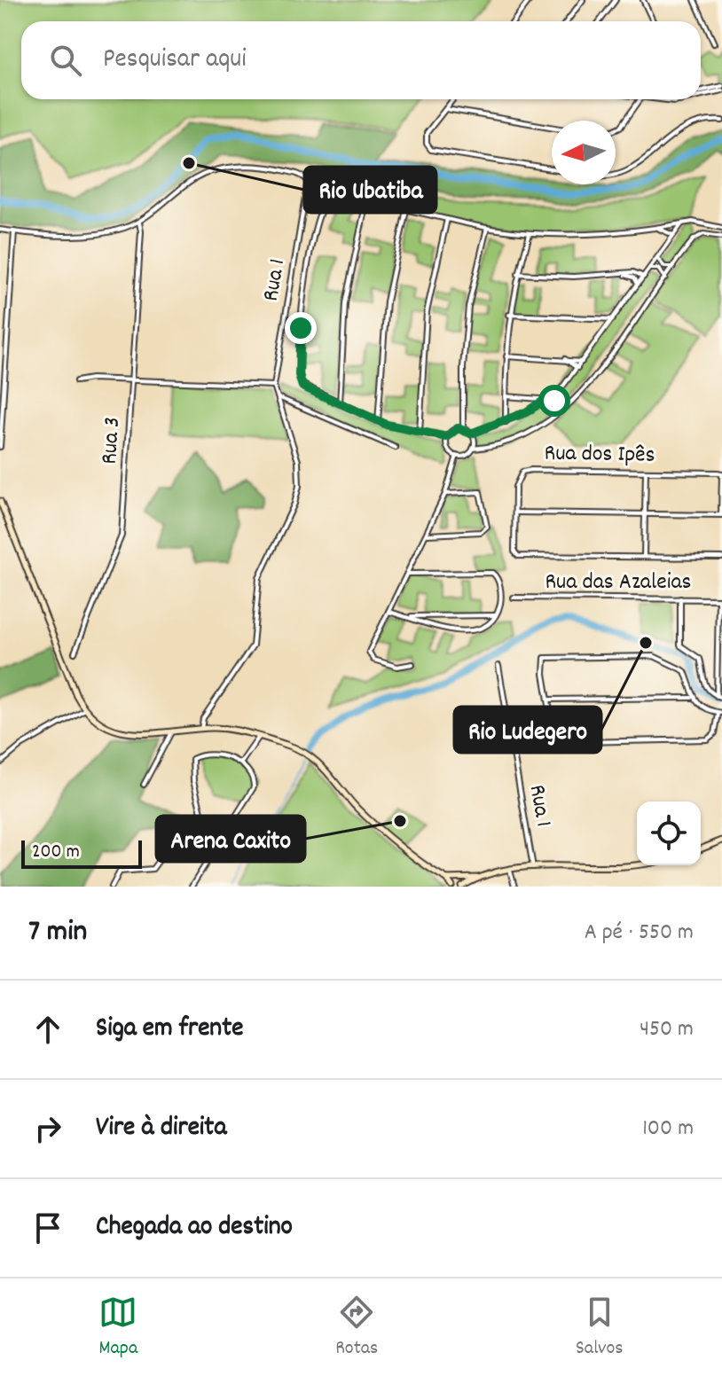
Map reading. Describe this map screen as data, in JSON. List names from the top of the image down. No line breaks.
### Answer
{"streets":{"street":["Rua 1","Rua 3","Rua dos Ipês","Rua das Azaleias"]},"crossings":[["Rua 1","Rua 3"]],"places":["Rio Ubatiba","Rio Ludegero","Arena Caxito"],"scale_bar":"200 m","north":"left","page":{"search":"Pesquisar aqui","scale":"200 m","heading":["7 min","A pé · 550 m"],"list":[["Siga em frente","450 m"],["Vire à direita","100 m"],"Chegada ao destino"],"nav":["Mapa","Rotas","Salvos"]}}
